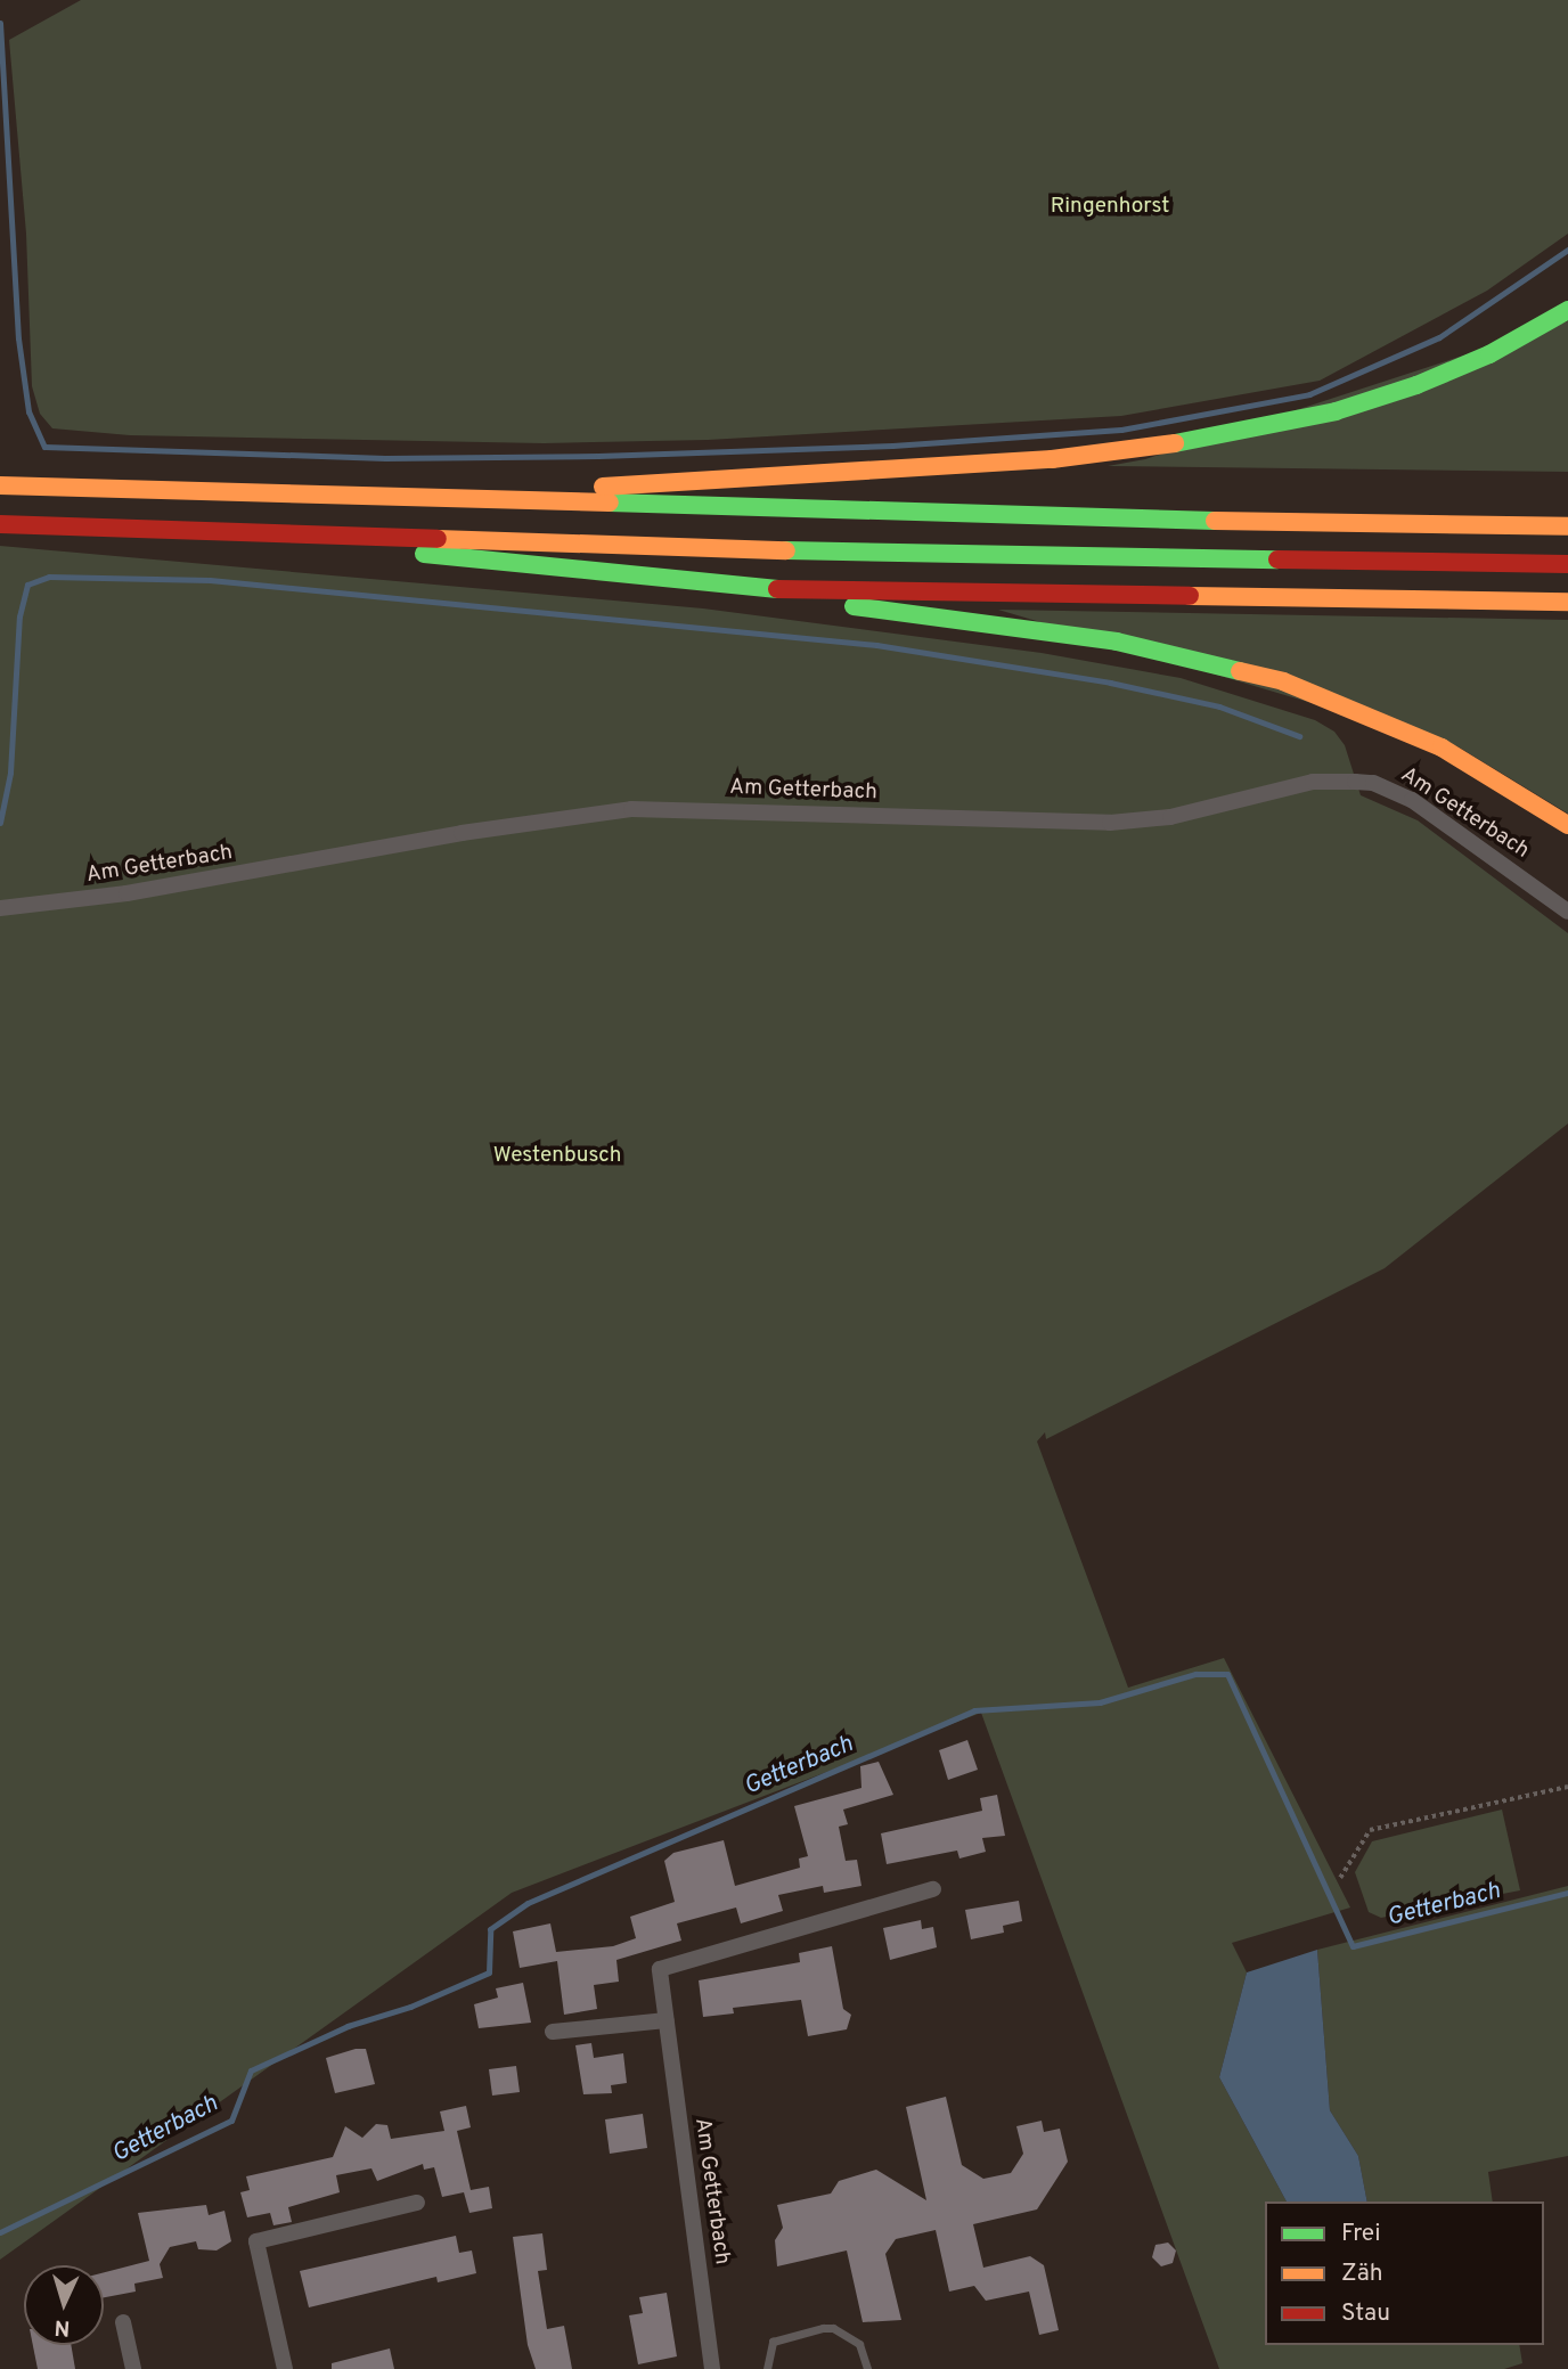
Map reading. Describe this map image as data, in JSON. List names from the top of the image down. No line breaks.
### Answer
{"streets":{"street":["Am Getterbach"]},"water":["Getterbach"],"parks":["Ringenhorst","Westenbusch"],"legend":["Frei","Zäh","Stau"],"north":"bottom"}
